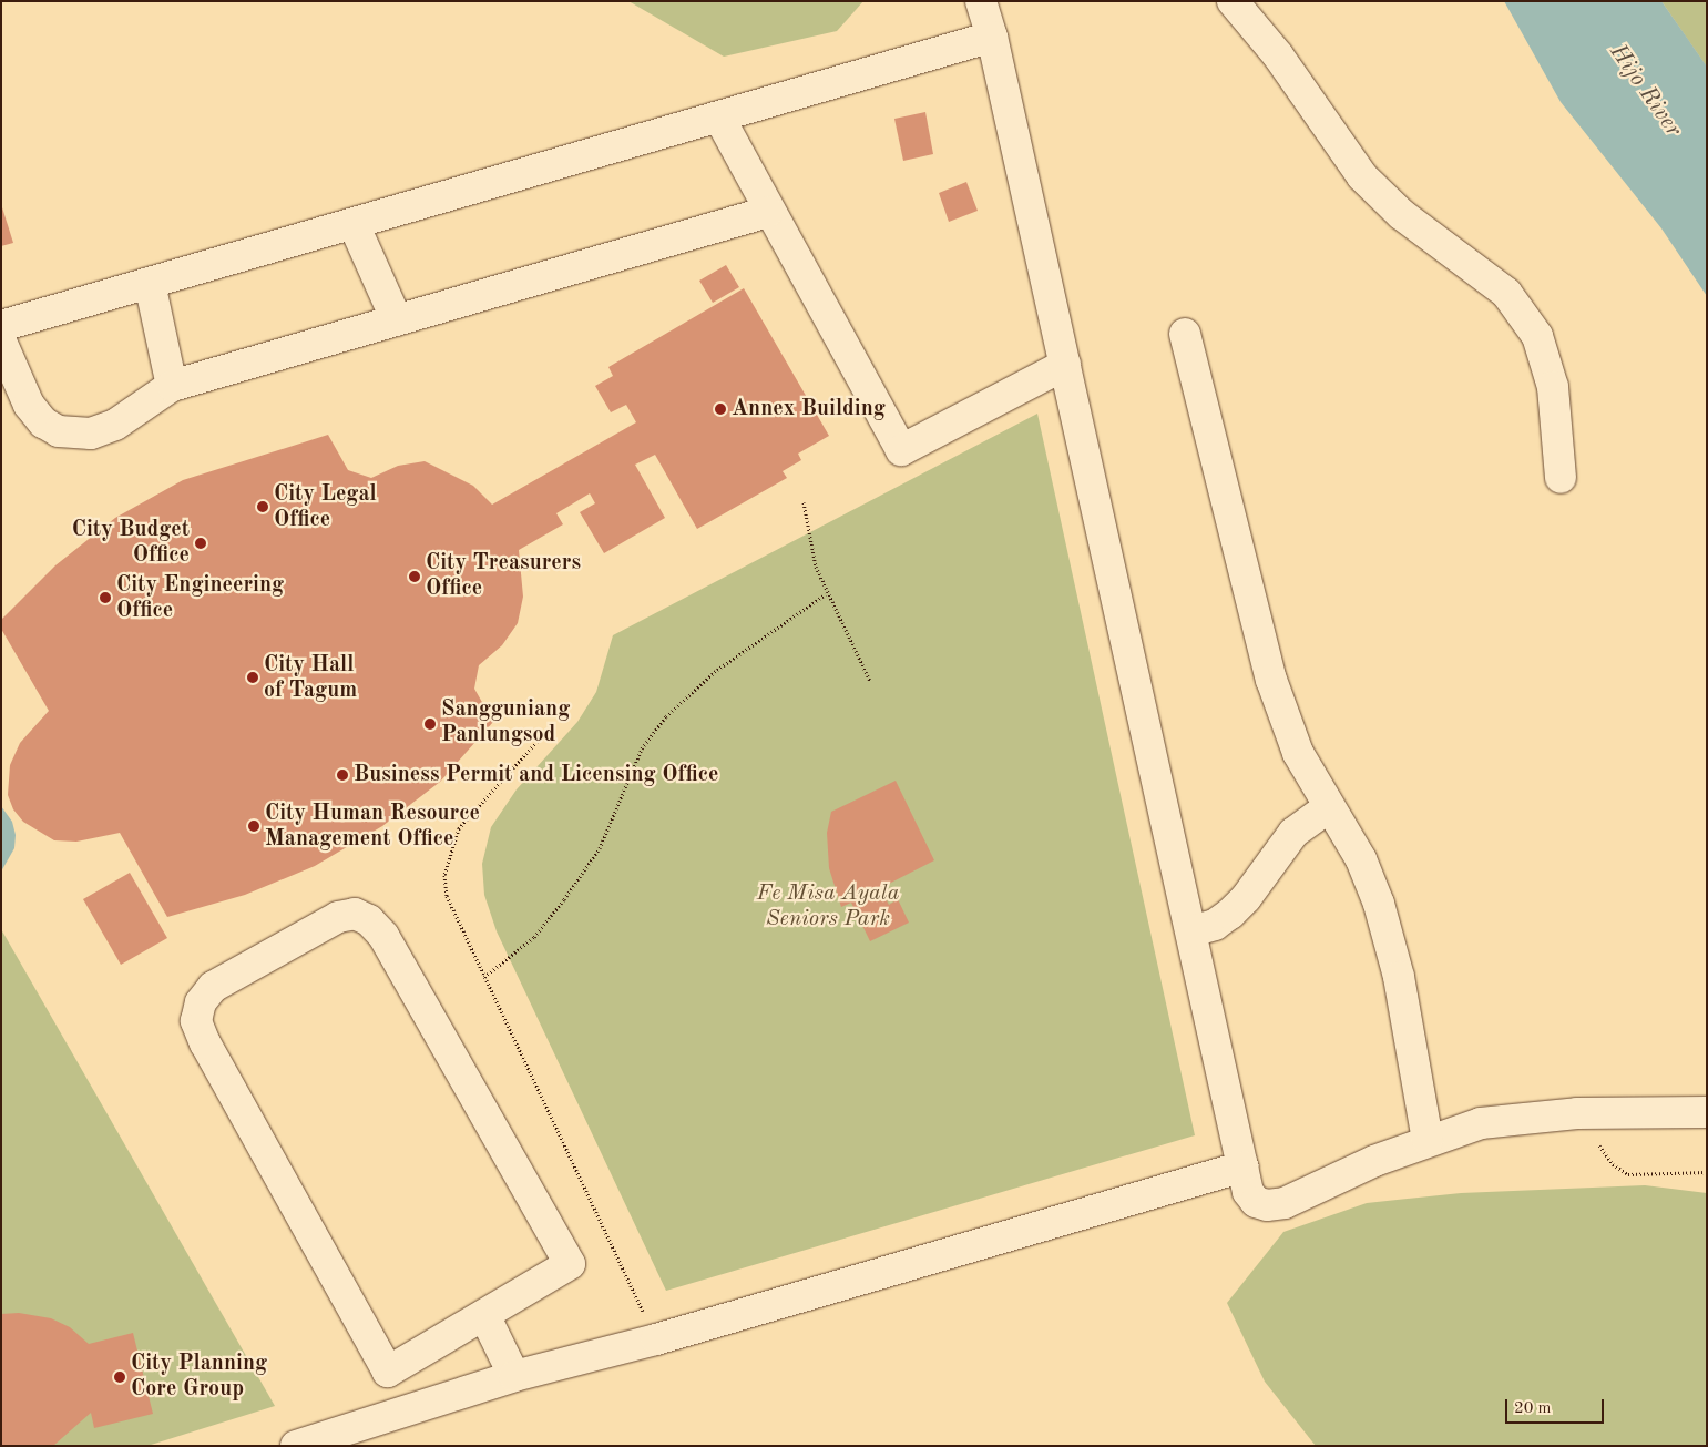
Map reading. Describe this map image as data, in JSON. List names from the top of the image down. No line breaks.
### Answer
{"water":["Hijo River"],"parks":["Fe Misa Ayala Seniors Park"],"places":["Annex Building","City Legal Office","City Budget Office","City Treasurers Office","City Engineering Office","City Hall of Tagum","Sangguniang Panlungsod","Business Permit and Licensing Office","City Human Resource Management Office","City Planning Core Group"],"scale_bar":"20 m"}
